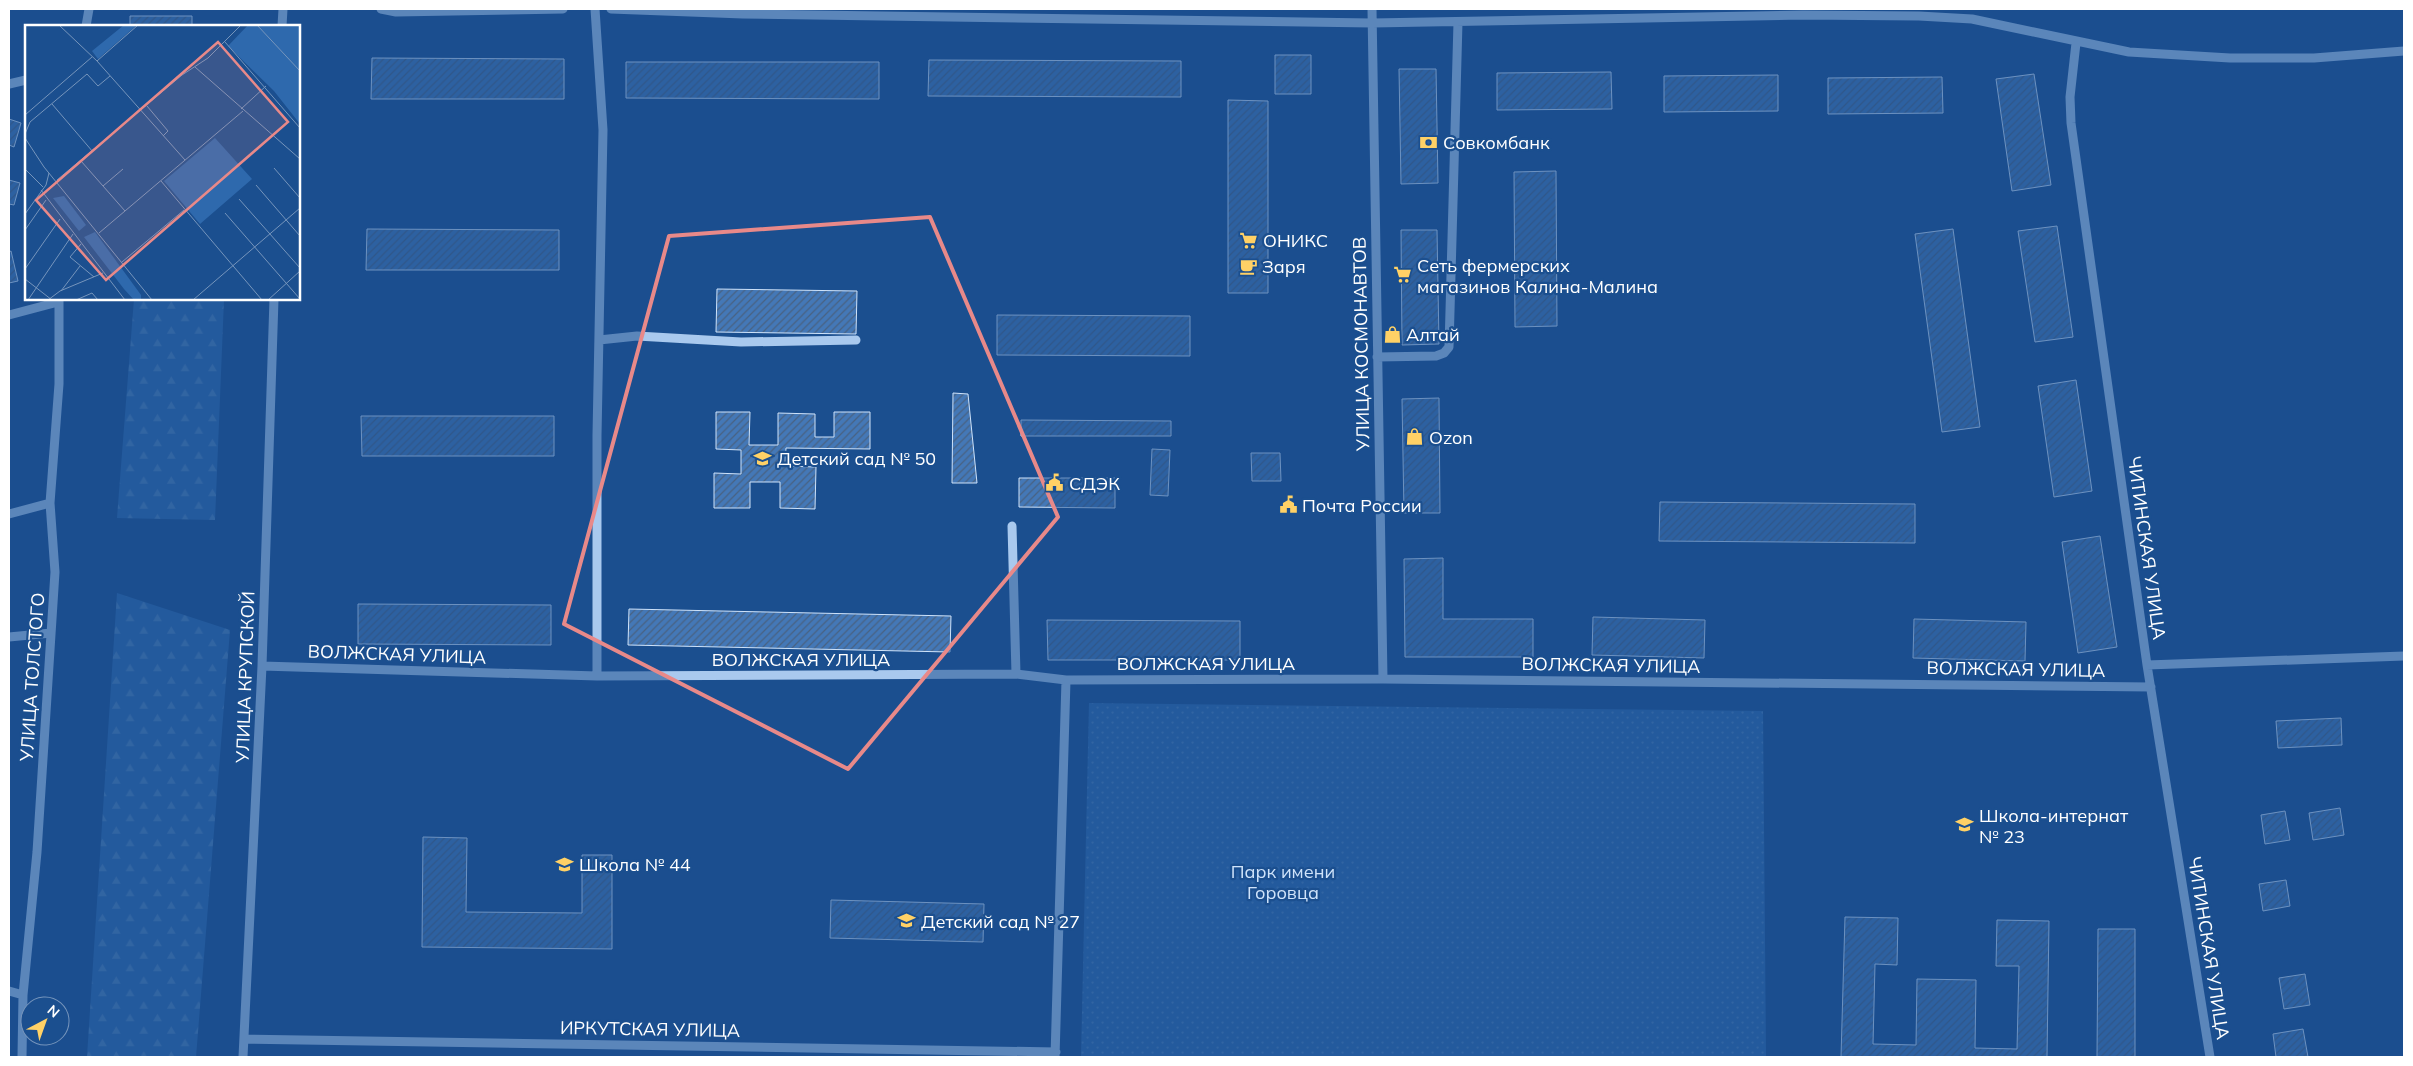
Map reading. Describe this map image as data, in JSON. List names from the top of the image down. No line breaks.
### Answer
{"streets":{"street":["УЛИЦА КОСМОНАВТОВ","ЧИТИНСКАЯ УЛИЦА","ВОЛЖСКАЯ УЛИЦА","УЛИЦА ТОЛСТОГО","УЛИЦА КРУПСКОЙ","ИРКУТСКАЯ УЛИЦА"]},"crossings":[["УЛИЦА КОСМОНАВТОВ","ВОЛЖСКАЯ УЛИЦА"],["ЧИТИНСКАЯ УЛИЦА","ВОЛЖСКАЯ УЛИЦА"],["ВОЛЖСКАЯ УЛИЦА","УЛИЦА КРУПСКОЙ"],["УЛИЦА КРУПСКОЙ","ИРКУТСКАЯ УЛИЦА"]],"parks":["Парк имени Горовца"],"places":{"bank":["Совкомбанк"],"supermarket":["ОНИКС","Сеть фермерских магазинов Калина-Малина"],"cafe":["Заря"],"shop":["Алтай","Ozon"],"school or university":["Детский сад № 50","Школа-интернат № 23","Школа № 44","Детский сад № 27"],"public building":["СДЭК","Почта России"]},"north":"top right"}
